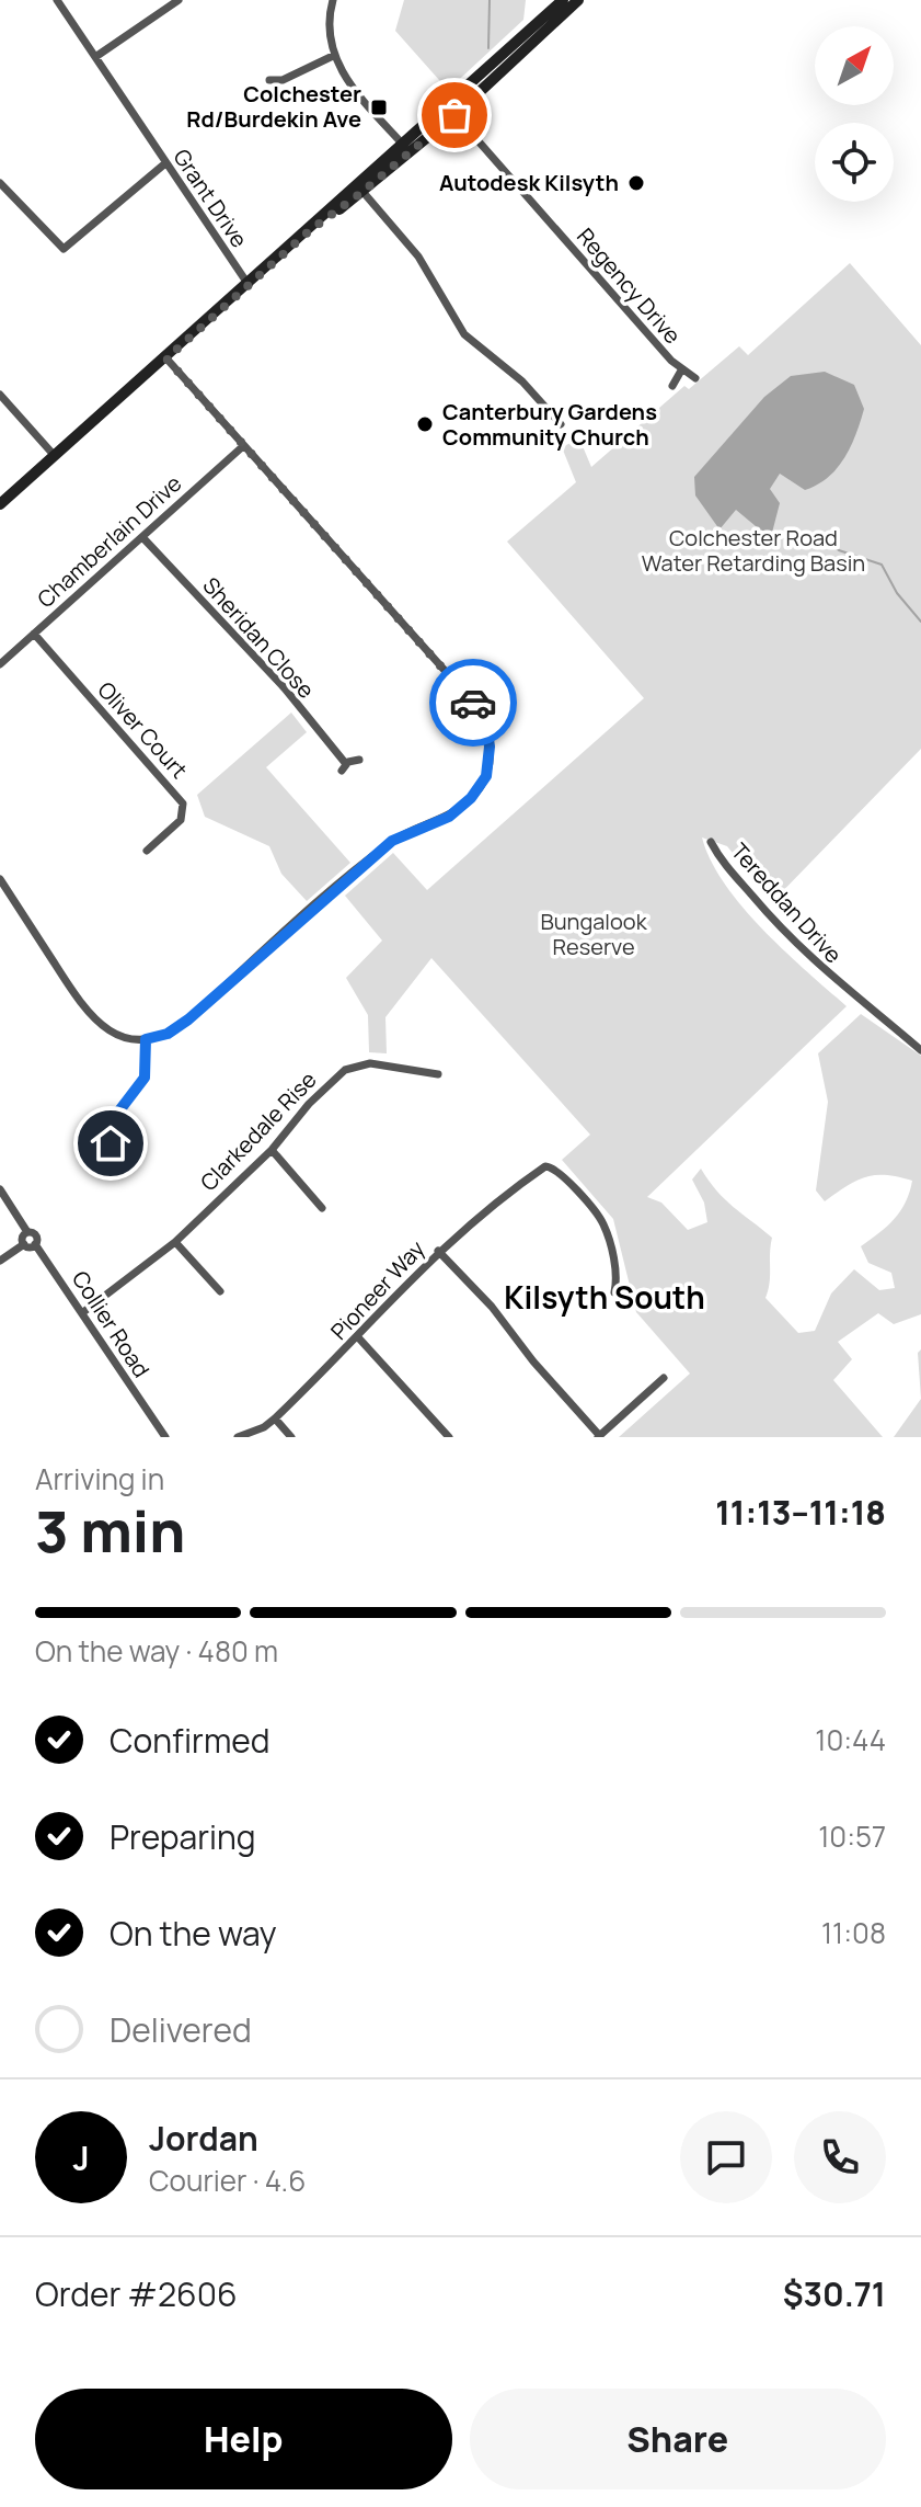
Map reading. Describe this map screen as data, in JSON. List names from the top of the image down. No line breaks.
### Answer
{"streets":{"street":["Grant Drive","Regency Drive","Chamberlain Drive","Sheridan Close","Oliver Court","Tereddan Drive","Clarkedale Rise","Pioneer Way","Collier Road"]},"crossings":[["Chamberlain Drive","Sheridan Close"],["Chamberlain Drive","Oliver Court"],["Clarkedale Rise","Collier Road"]],"districts":["Kilsyth South"],"parks":["Colchester Road Water Retarding Basin","Bungalook Reserve"],"places":{"transit":["Colchester Rd/Burdekin Ave"],"other":["Autodesk Kilsyth","Canterbury Gardens Community Church"]},"north":"top right","page":{"heading":["3 min","Arriving in","11:13–11:18"],"panel":["Jordan","Courier · 4.6","Order #2606","$30.71"],"bar":"On the way · 480 m","list":[["Confirmed","10:44"],["Preparing","10:57"],["On the way","11:08"],"Delivered"],"round":"J","buttons":["Help","Share"]}}
